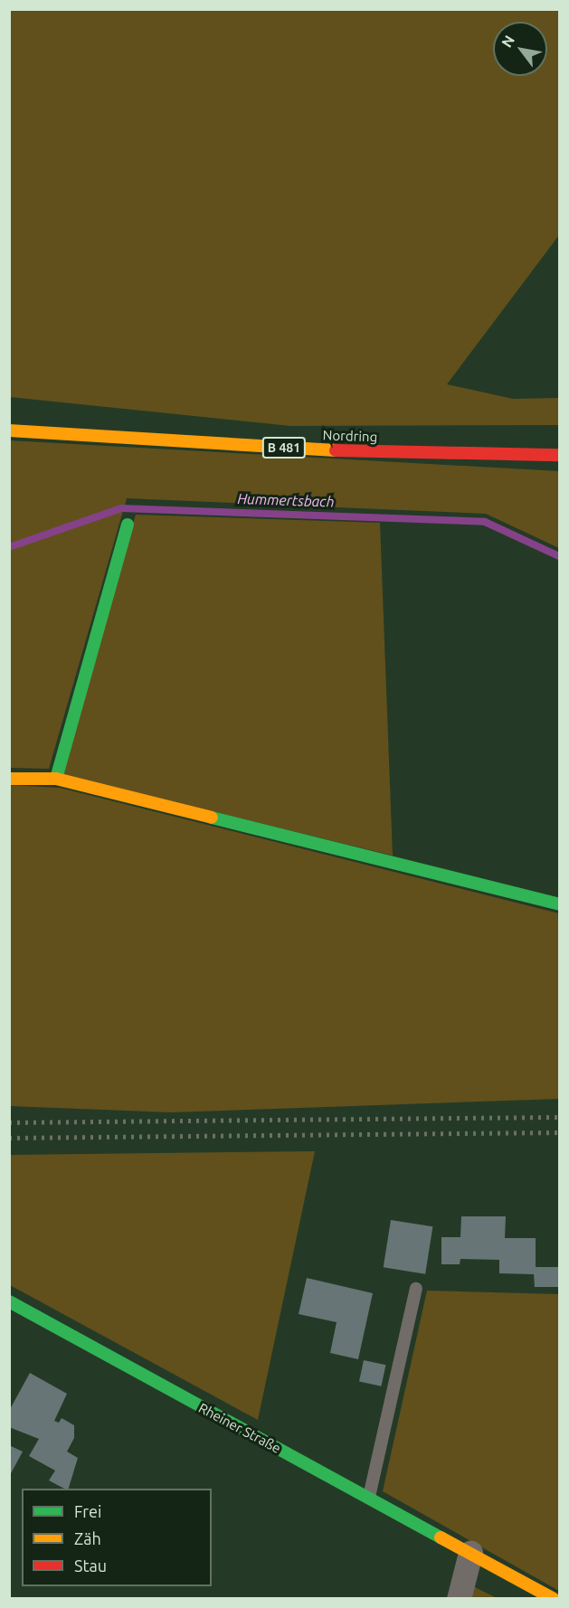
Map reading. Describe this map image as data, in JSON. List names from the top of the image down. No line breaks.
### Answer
{"streets":{"street":["Nordring","B 481","Rheiner Straße"]},"water":["Hummertsbach"],"legend":["Frei","Zäh","Stau"],"north":"top left"}
